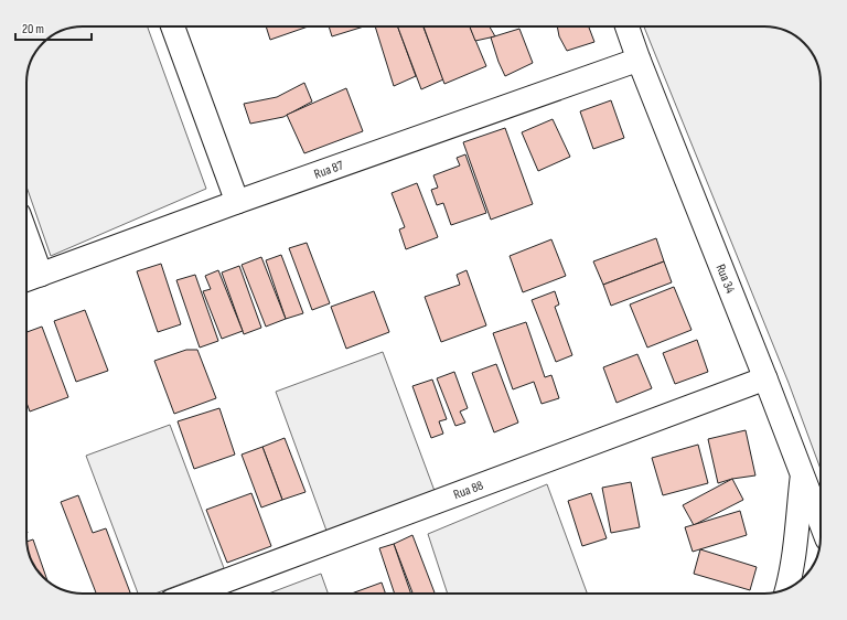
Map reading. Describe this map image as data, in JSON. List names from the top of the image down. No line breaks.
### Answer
{"streets":{"street":["Rua 87","Rua 34","Rua 88"]},"crossings":[["Rua 87","Rua 34"],["Rua 34","Rua 88"]],"scale_bar":"20 m"}
